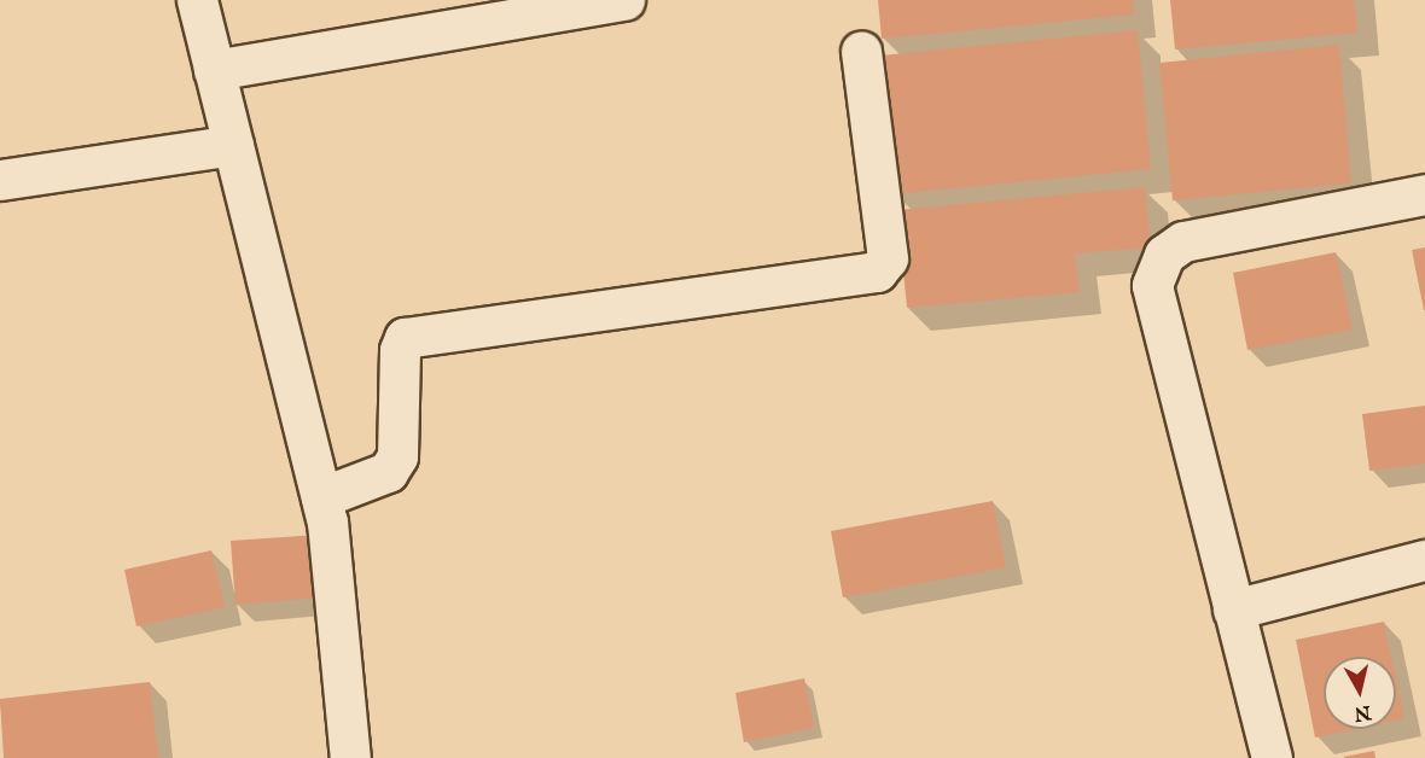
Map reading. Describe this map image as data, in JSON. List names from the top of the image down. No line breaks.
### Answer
{"north":"bottom"}
